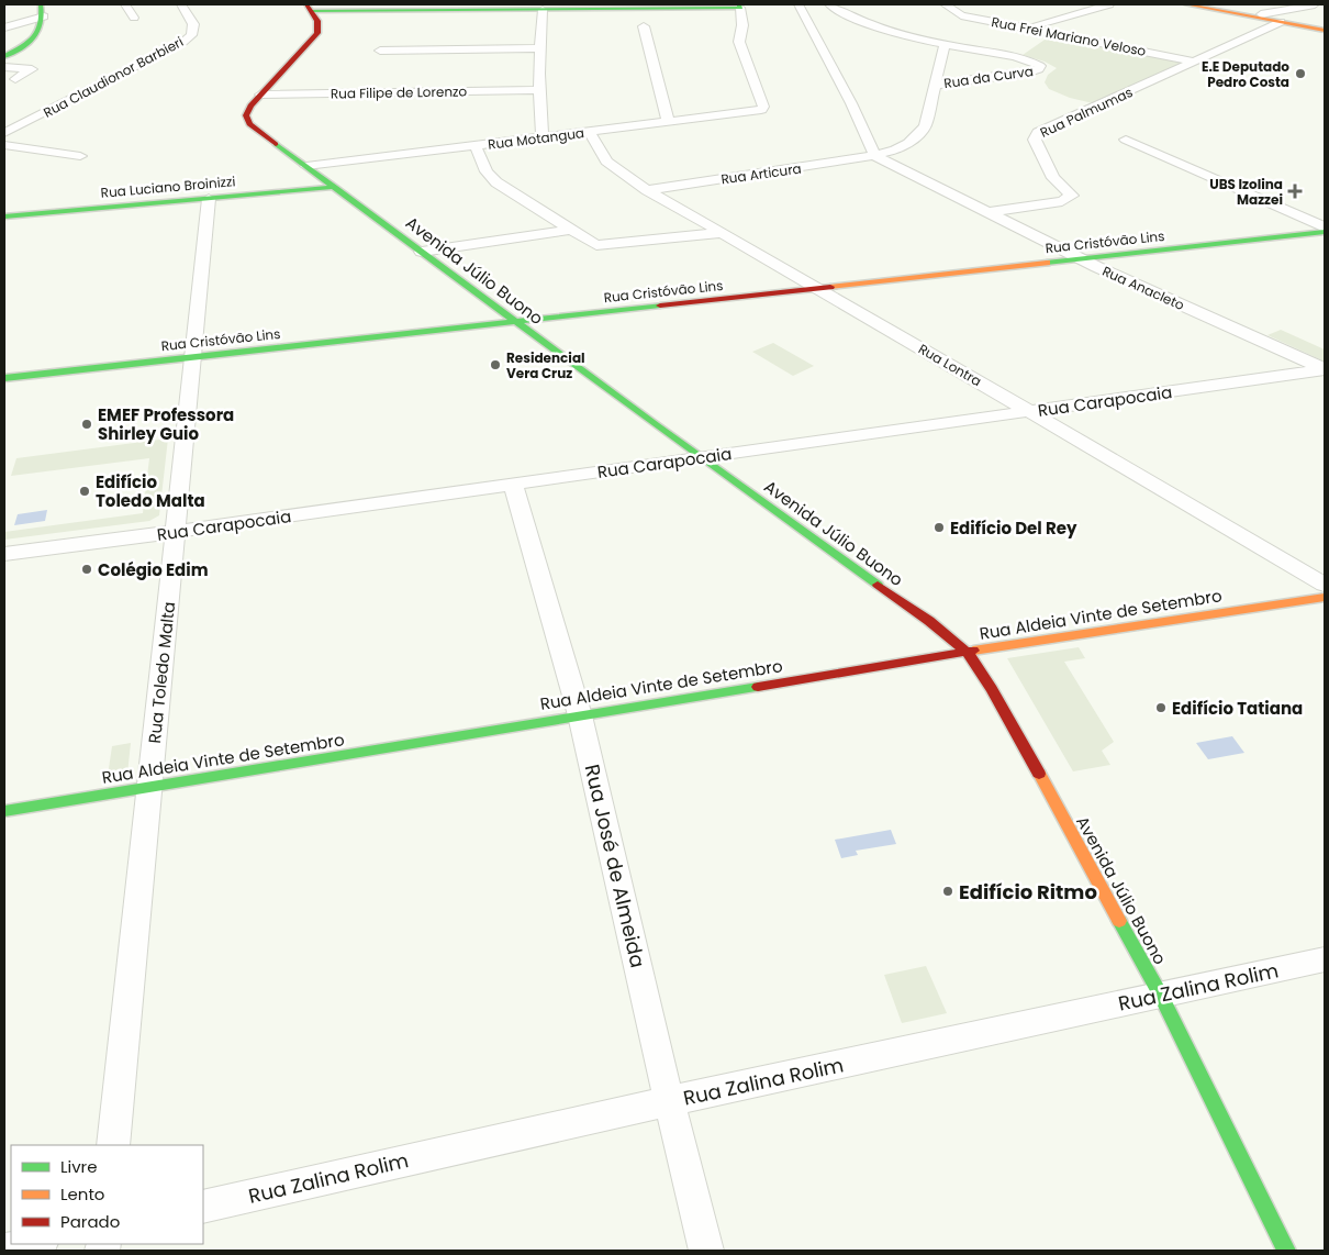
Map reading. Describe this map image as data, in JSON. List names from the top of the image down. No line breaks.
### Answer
{"streets":{"street":["Rua Frei Mariano Veloso","Rua Claudionor Barbieri","Rua da Curva","Rua Filipe de Lorenzo","Rua Palmumas","Rua Motangua","Rua Articura","Rua Luciano Broinizzi","Rua Cristóvão Lins","Avenida Júlio Buono","Rua Anacleto","Rua Lontra","Rua Carapocaia","Rua Aldeia Vinte de Setembro","Rua Toledo Malta","Rua José de Almeida","Rua Zalina Rolim"]},"crossings":[["Rua Frei Mariano Veloso","Rua Palmumas"],["Rua da Curva","Rua Articura"],["Rua Filipe de Lorenzo","Avenida Júlio Buono"],["Rua Palmumas","Rua Anacleto"],["Rua Motangua","Avenida Júlio Buono"],["Rua Motangua","Rua Lontra"],["Rua Articura","Rua Anacleto"],["Rua Articura","Rua Lontra"],["Rua Luciano Broinizzi","Avenida Júlio Buono"],["Rua Luciano Broinizzi","Rua Toledo Malta"],["Rua Cristóvão Lins","Avenida Júlio Buono"],["Rua Cristóvão Lins","Rua Anacleto"],["Rua Cristóvão Lins","Rua Lontra"],["Rua Cristóvão Lins","Rua Toledo Malta"],["Avenida Júlio Buono","Rua Carapocaia"],["Avenida Júlio Buono","Rua Aldeia Vinte de Setembro"],["Avenida Júlio Buono","Rua Zalina Rolim"],["Rua Anacleto","Rua Carapocaia"],["Rua Lontra","Rua Carapocaia"],["Rua Carapocaia","Rua Toledo Malta"],["Rua Carapocaia","Rua José de Almeida"],["Rua Aldeia Vinte de Setembro","Rua Toledo Malta"],["Rua Aldeia Vinte de Setembro","Rua José de Almeida"],["Rua José de Almeida","Rua Zalina Rolim"]],"places":{"other":["E.E Deputado Pedro Costa","Residencial Vera Cruz","EMEF Professora Shirley Guio","Edifício Toledo Malta","Edifício Del Rey","Colégio Edim","Edifício Tatiana","Edifício Ritmo"],"health":["UBS Izolina Mazzei"]},"legend":["Livre","Lento","Parado"]}
